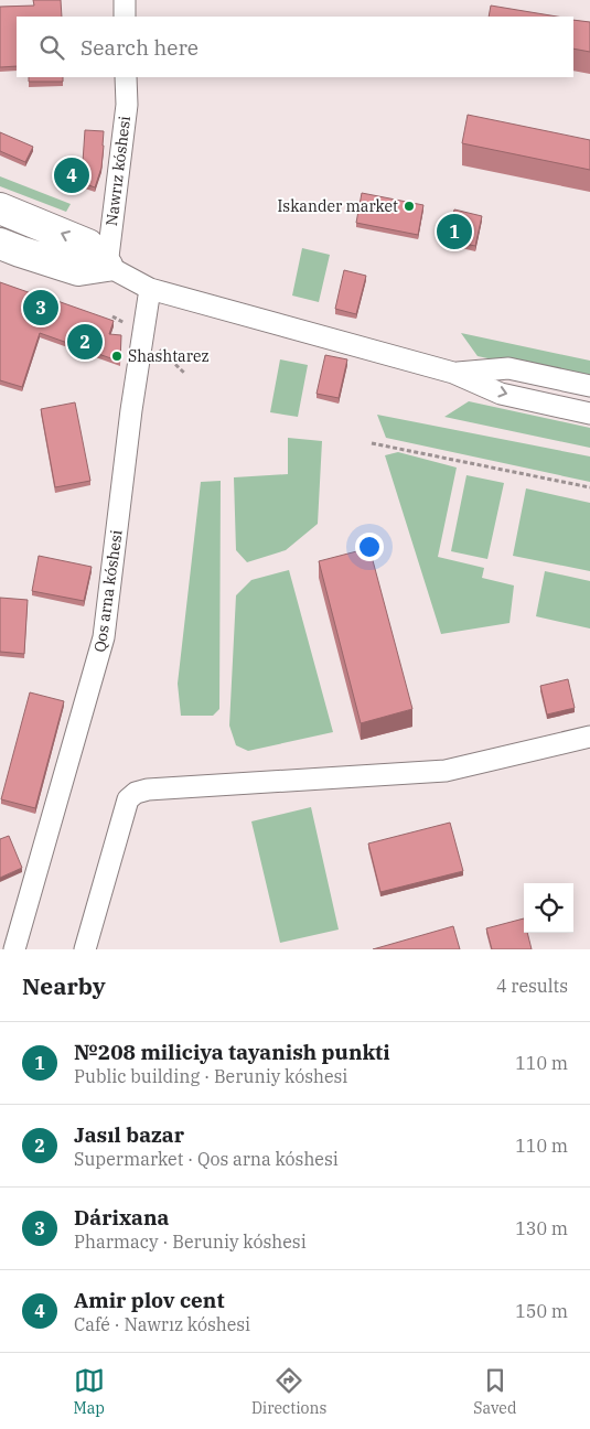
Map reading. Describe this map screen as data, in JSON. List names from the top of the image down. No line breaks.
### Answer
{"streets":{"street":["Nawrız kóshesi","Qos arna kóshesi"]},"places":["Iskander market","Shashtarez"],"page":{"search":"Search here","pins":["4","1","3","2"],"heading":["Nearby","4 results"],"list":[{"mark":"1","name":"№208 miliciya tayanish punkti","note":"Public building · Beruniy kóshesi","value":"110 m"},{"mark":"2","name":"Jasıl bazar","note":"Supermarket · Qos arna kóshesi","value":"110 m"},{"mark":"3","name":"Dárixana","note":"Pharmacy · Beruniy kóshesi","value":"130 m"},{"mark":"4","name":"Amir plov cent","note":"Café · Nawrız kóshesi","value":"150 m"}],"nav":["Map","Directions","Saved"]}}
